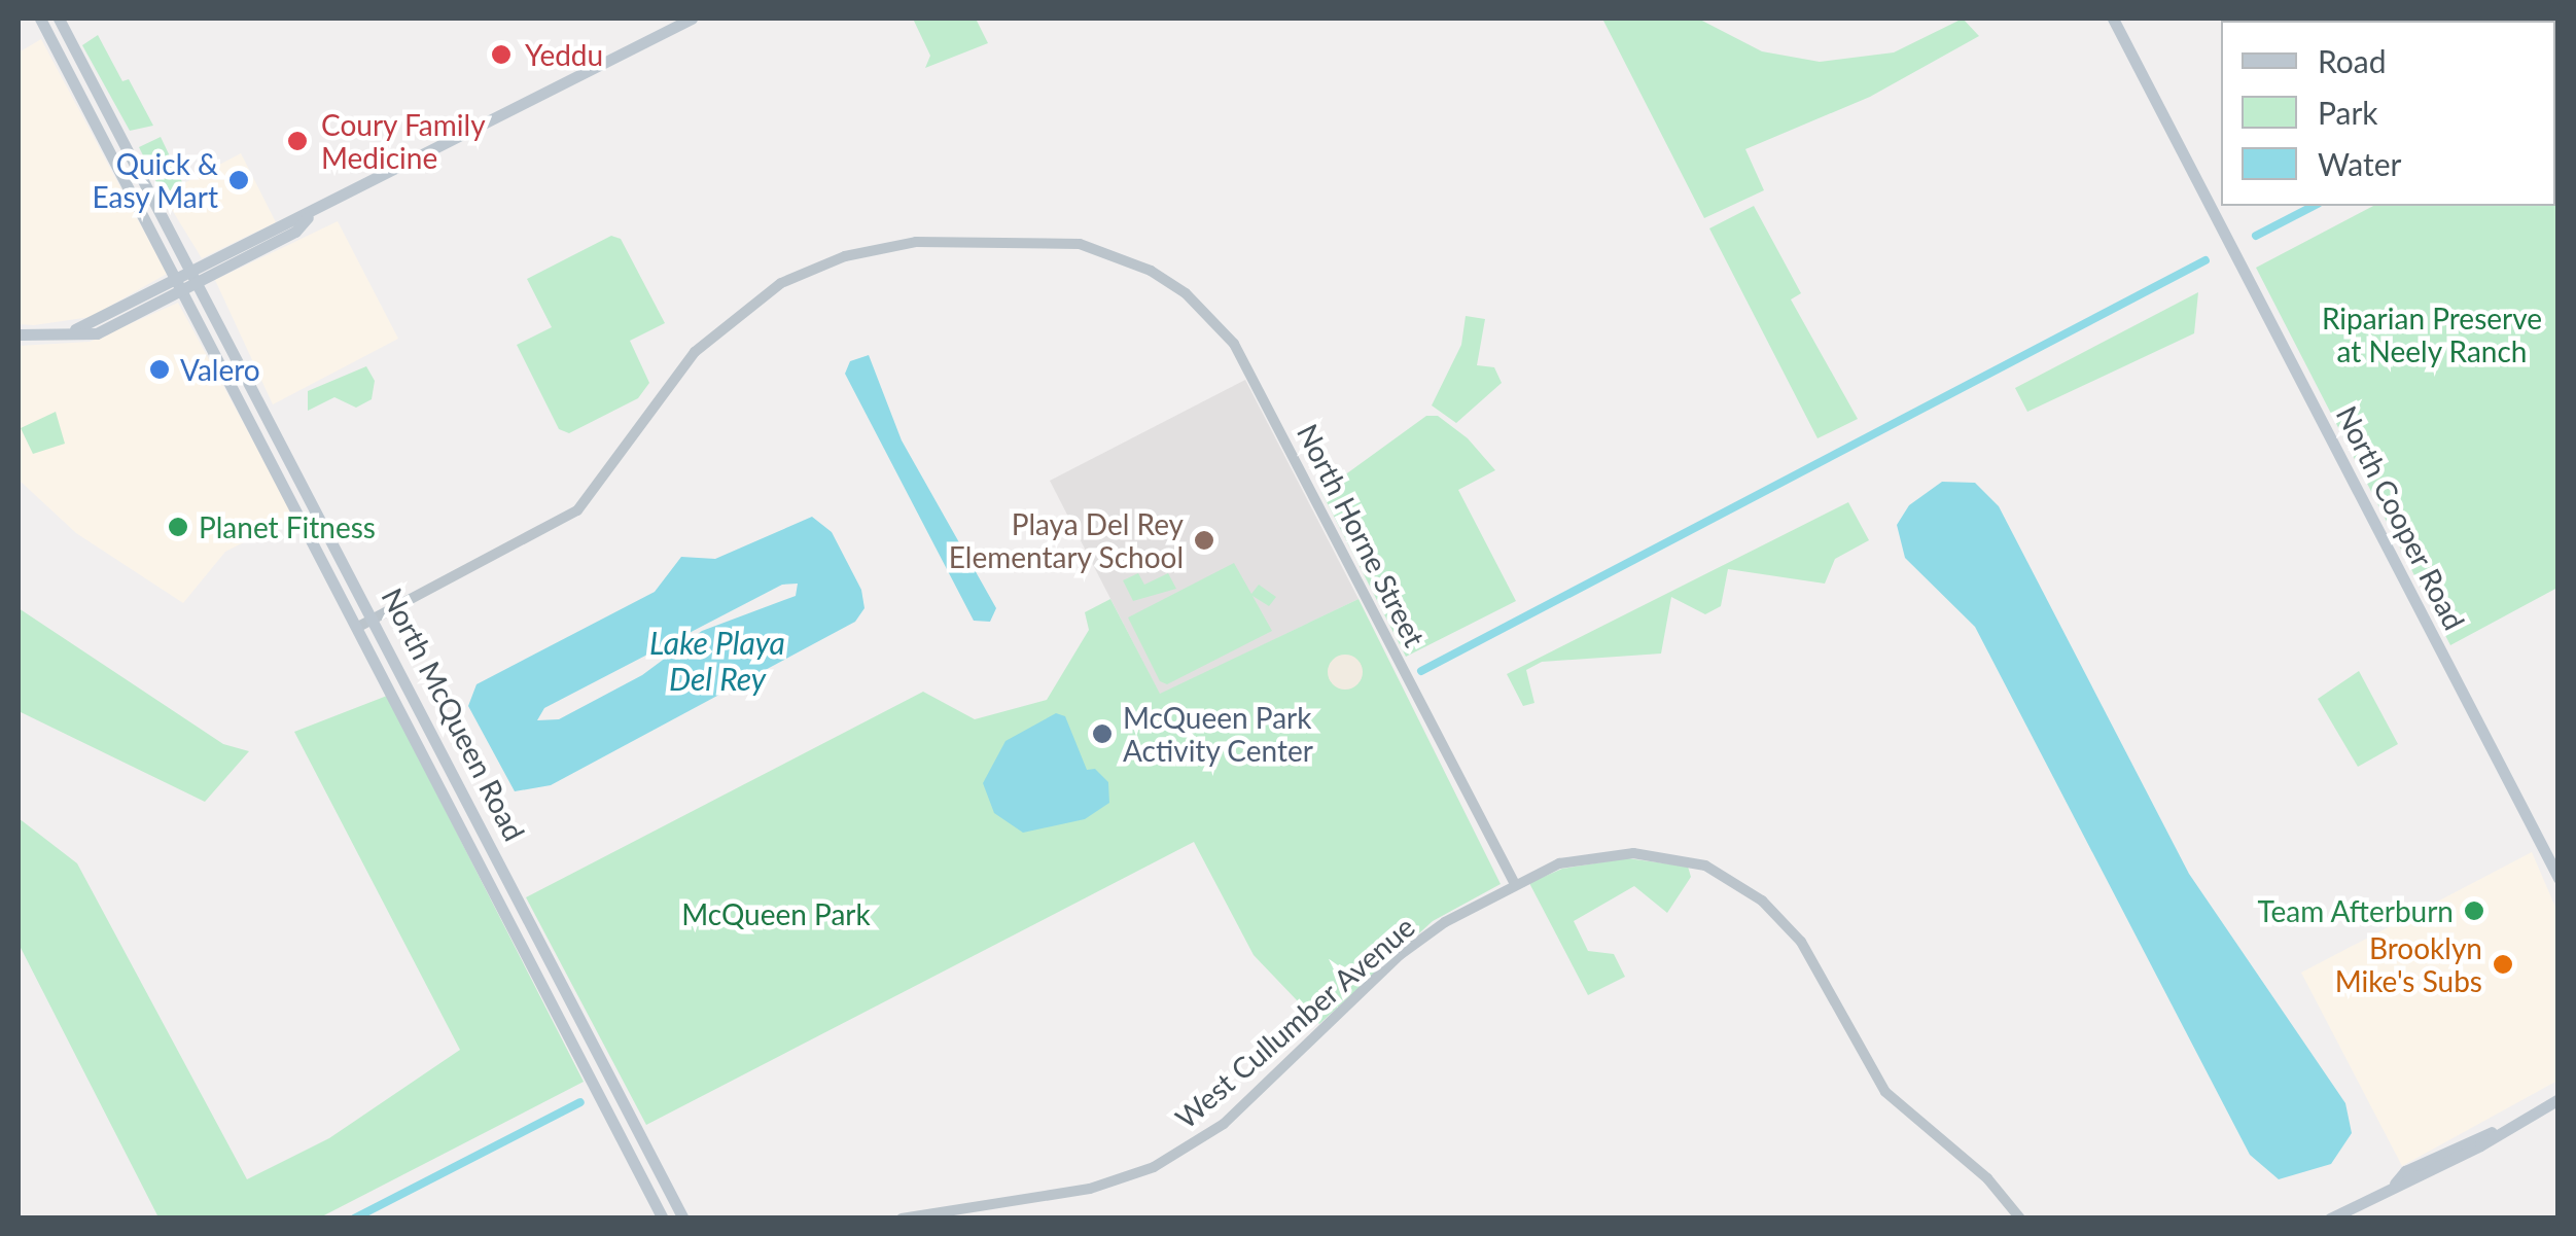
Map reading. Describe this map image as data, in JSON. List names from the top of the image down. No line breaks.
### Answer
{"streets":{"main road":["North Cooper Road","North McQueen Road"],"street":["North Horne Street","West Cullumber Avenue"]},"crossings":[["North Horne Street","North McQueen Road"],["North Horne Street","West Cullumber Avenue"]],"water":["Lake Playa Del Rey"],"parks":["Riparian Preserve at Neely Ranch","McQueen Park"],"places":["Yeddu","Coury Family Medicine","Quick & Easy Mart","Valero","Planet Fitness","Playa Del Rey Elementary School","McQueen Park Activity Center","Team Afterburn","Brooklyn Mike's Subs"],"legend":["Road","Park","Water"]}
